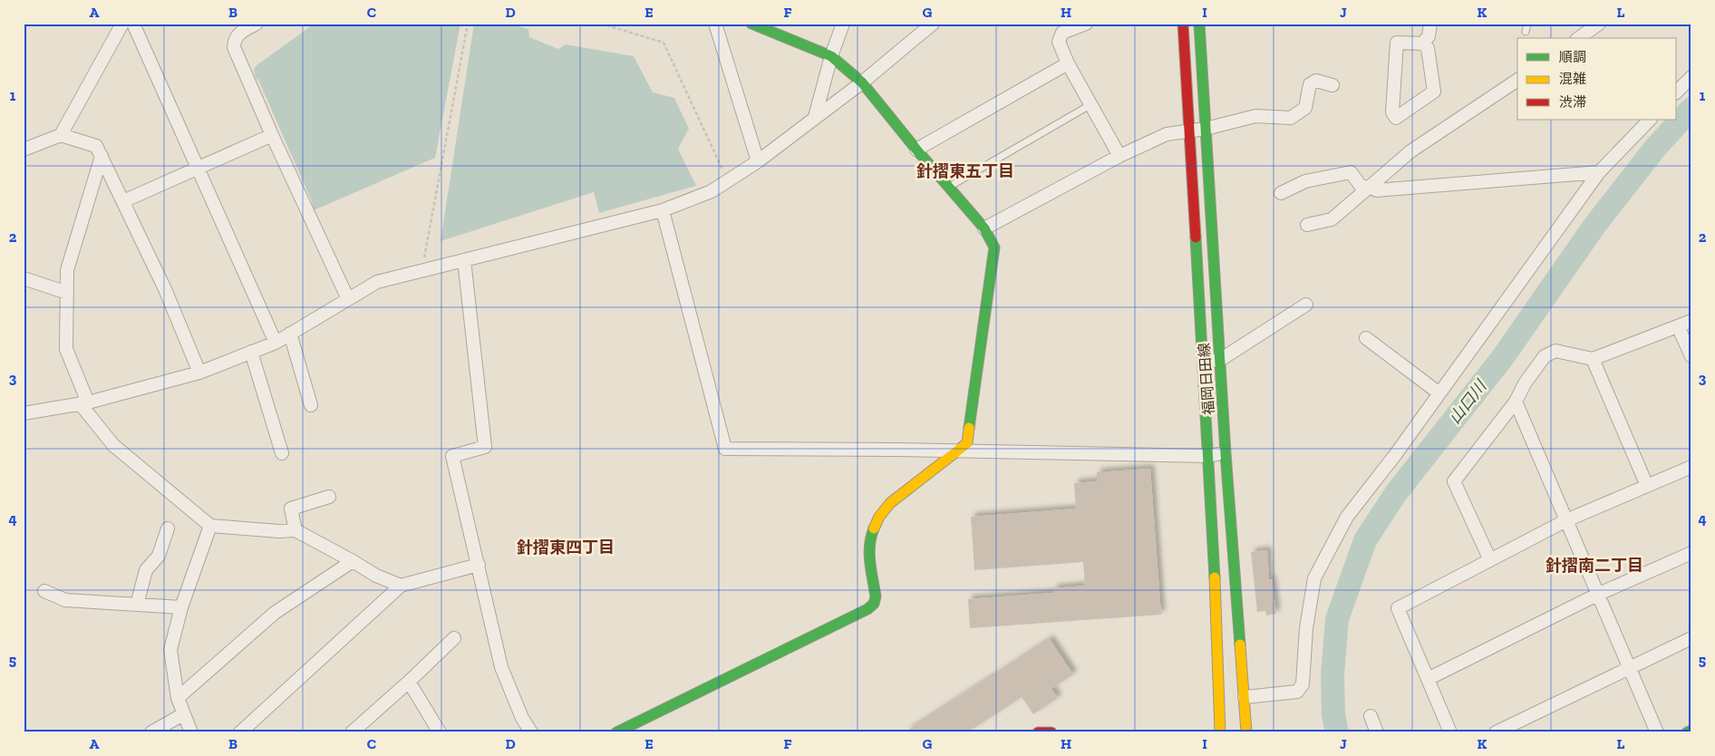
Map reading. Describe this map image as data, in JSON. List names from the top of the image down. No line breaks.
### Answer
{"streets":{"main road":["福岡日田線"]},"districts":["針摺東五丁目","針摺東四丁目","針摺南二丁目"],"water":["山口川"],"legend":["順調","混雑","渋滞"],"grid":{"columns":["A","B","C","D","E","F","G","H","I","J","K","L"],"rows":["1","2","3","4","5"]}}
